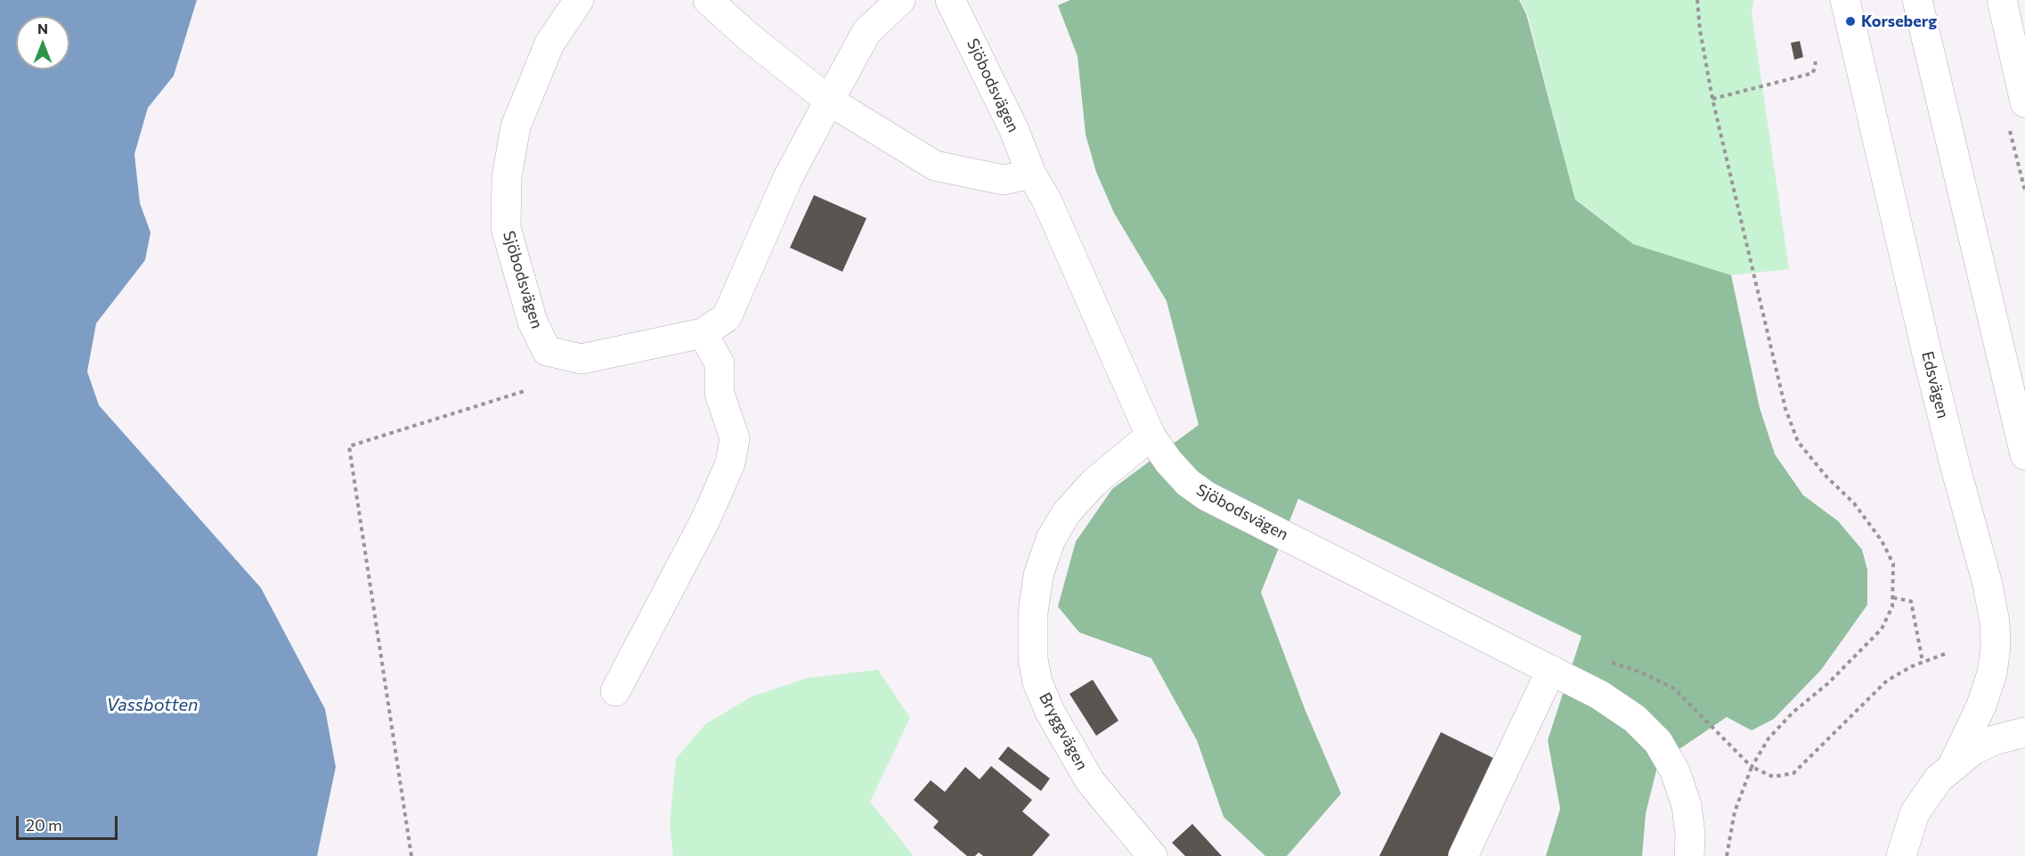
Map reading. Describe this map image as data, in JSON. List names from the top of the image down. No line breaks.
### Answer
{"streets":{"street":["Sjöbodsvägen","Edsvägen","Bryggvägen"]},"crossings":[["Sjöbodsvägen","Bryggvägen"]],"water":["Vassbotten"],"places":["Korseberg"],"scale_bar":"20 m","north":"top"}
